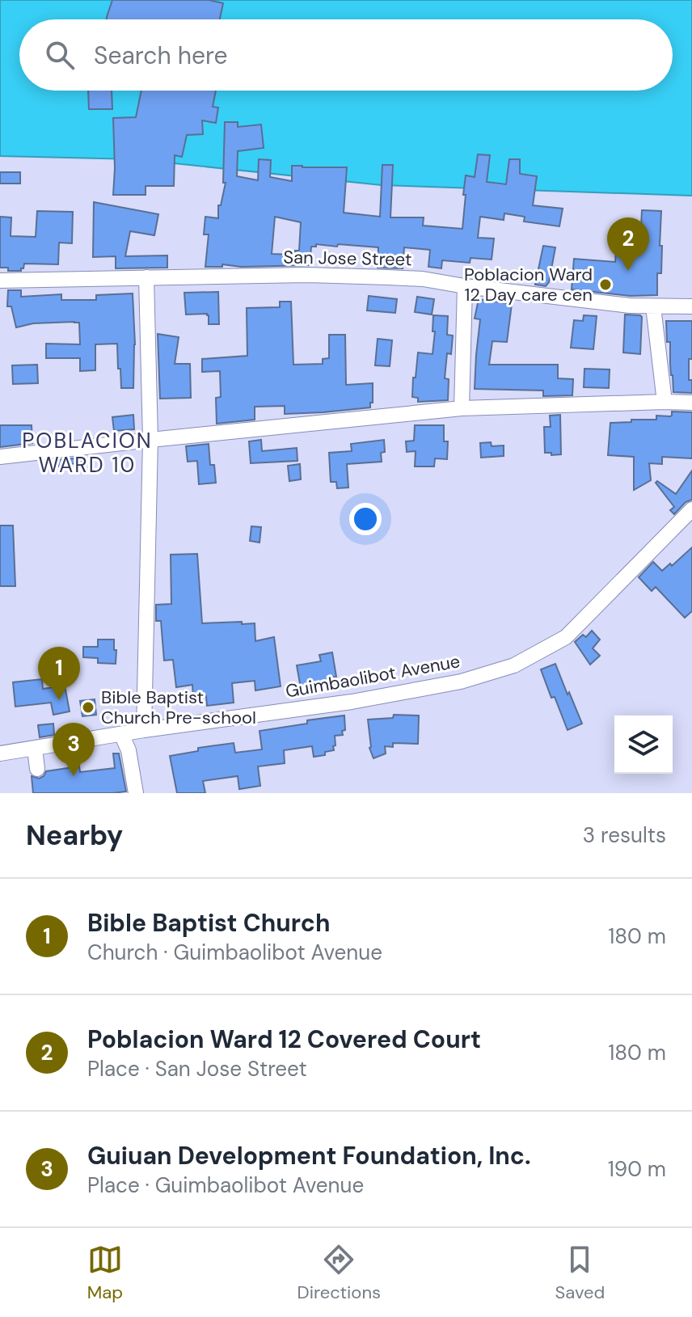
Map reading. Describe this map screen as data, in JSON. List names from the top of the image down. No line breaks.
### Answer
{"streets":{"street":["San Jose Street","Guimbaolibot Avenue"]},"districts":["POBLACION WARD 10"],"places":["Poblacion Ward 12 Day care cen","Bible Baptist Church Pre-school"],"page":{"search":"Search here","pins":["2","1","3"],"heading":["Nearby","3 results"],"list":[{"mark":"1","name":"Bible Baptist Church","note":"Church · Guimbaolibot Avenue","value":"180 m"},{"mark":"2","name":"Poblacion Ward 12 Covered Court","note":"Place · San Jose Street","value":"180 m"},{"mark":"3","name":"Guiuan Development Foundation, Inc.","note":"Place · Guimbaolibot Avenue","value":"190 m"}],"nav":["Map","Directions","Saved"]}}
